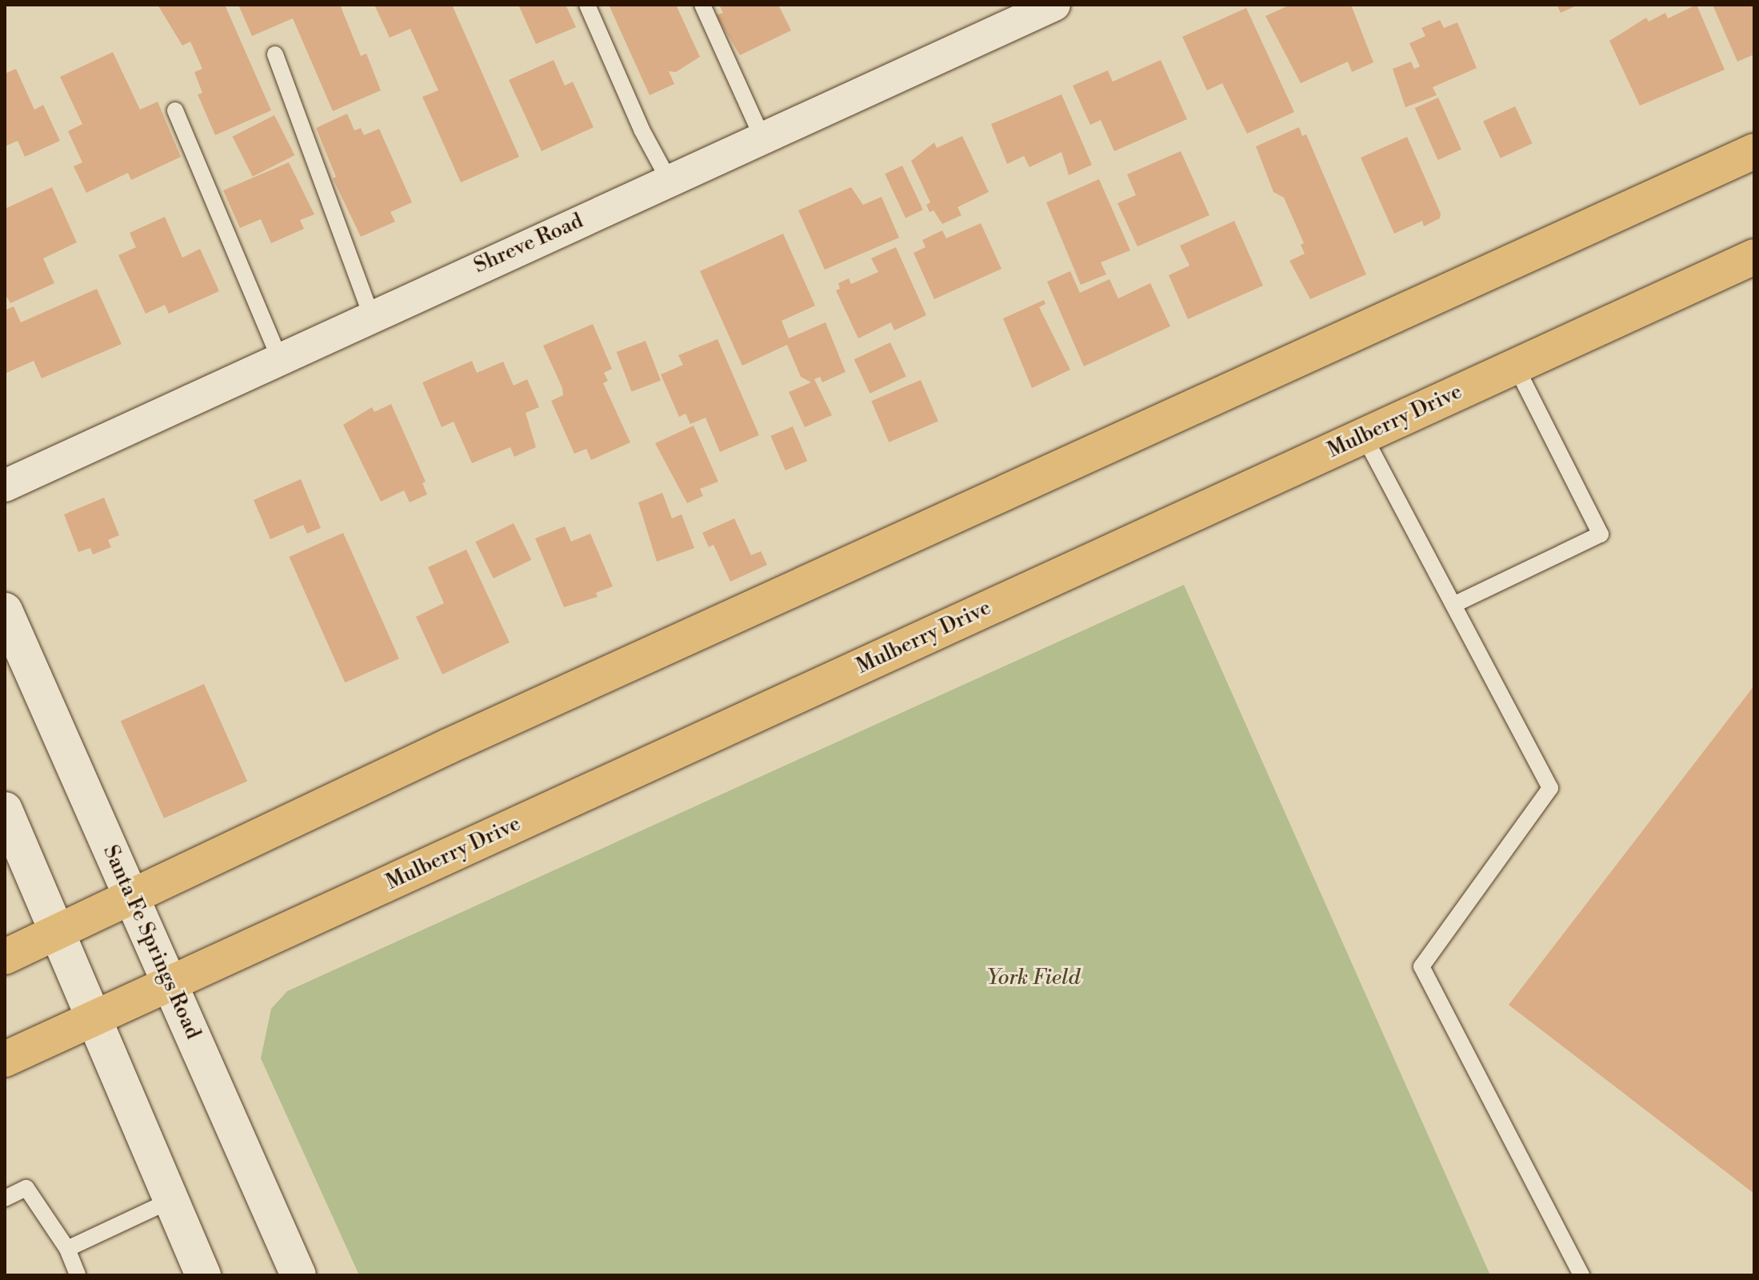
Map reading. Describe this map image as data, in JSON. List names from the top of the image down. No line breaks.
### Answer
{"streets":{"main road":["Mulberry Drive","Santa Fe Springs Road"],"street":["Shreve Road"]},"crossings":[["Mulberry Drive","Santa Fe Springs Road"]],"parks":["York Field"]}
